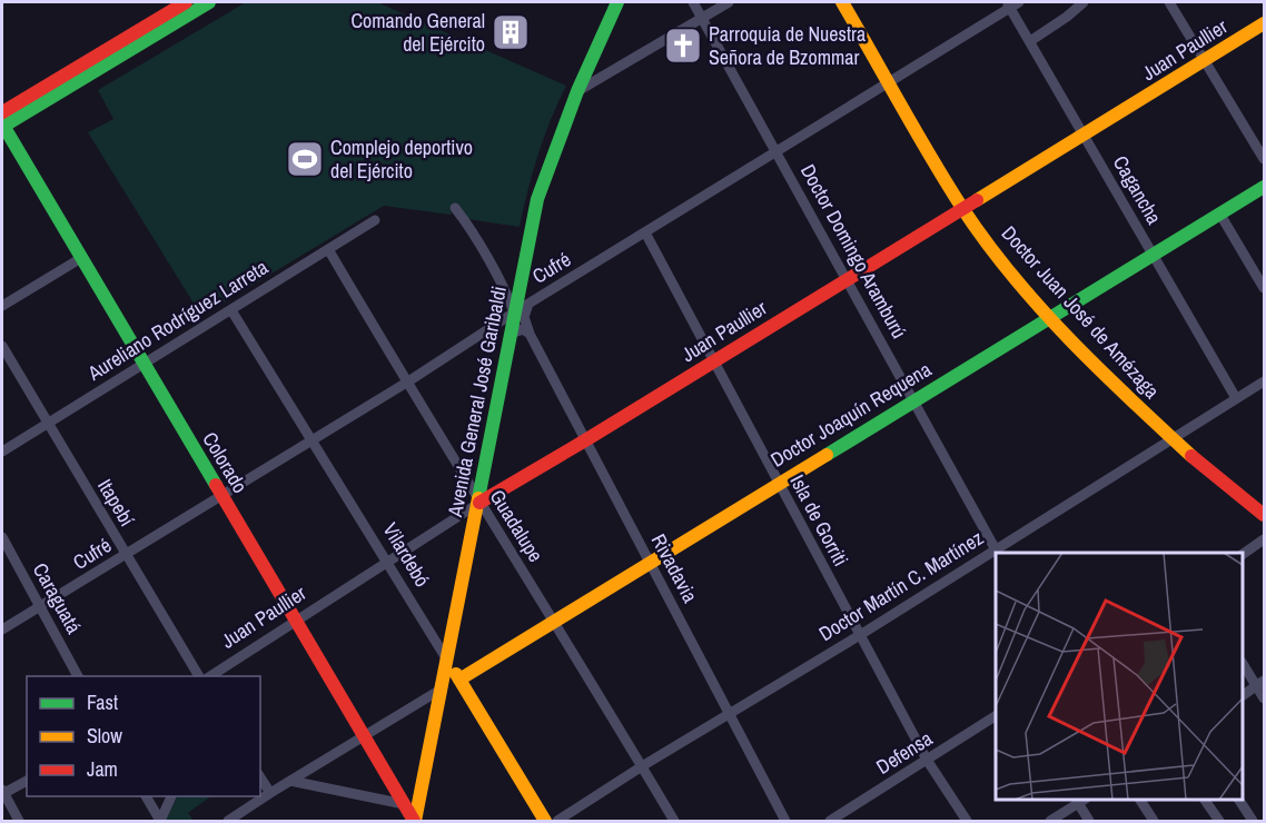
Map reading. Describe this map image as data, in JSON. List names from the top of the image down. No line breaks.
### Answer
{"streets":{"street":["Juan Paullier","Cagancha","Doctor Domingo Aramburú","Cufré","Doctor Juan José de Amézaga","Aureliano Rodríguez Larreta","Avenida General José Garibaldi","Doctor Joaquín Requena","Colorado","Itapebí","Isla de Gorriti","Guadalupe","Vilardebó","Rivadavia","Doctor Martín C. Martínez","Caraguatá","Defensa"]},"crossings":[["Juan Paullier","Cagancha"],["Juan Paullier","Doctor Domingo Aramburú"],["Juan Paullier","Doctor Juan José de Amézaga"],["Juan Paullier","Avenida General José Garibaldi"],["Juan Paullier","Colorado"],["Juan Paullier","Isla de Gorriti"],["Juan Paullier","Guadalupe"],["Juan Paullier","Vilardebó"],["Juan Paullier","Rivadavia"],["Cagancha","Cufré"],["Cagancha","Doctor Joaquín Requena"],["Cagancha","Doctor Martín C. Martínez"],["Doctor Domingo Aramburú","Cufré"],["Doctor Domingo Aramburú","Doctor Joaquín Requena"],["Doctor Domingo Aramburú","Doctor Martín C. Martínez"],["Cufré","Doctor Juan José de Amézaga"],["Cufré","Avenida General José Garibaldi"],["Cufré","Colorado"],["Cufré","Itapebí"],["Cufré","Isla de Gorriti"],["Cufré","Guadalupe"],["Cufré","Vilardebó"],["Cufré","Rivadavia"],["Cufré","Caraguatá"],["Doctor Juan José de Amézaga","Doctor Joaquín Requena"],["Doctor Juan José de Amézaga","Doctor Martín C. Martínez"],["Aureliano Rodríguez Larreta","Colorado"],["Aureliano Rodríguez Larreta","Itapebí"],["Aureliano Rodríguez Larreta","Guadalupe"],["Aureliano Rodríguez Larreta","Vilardebó"],["Avenida General José Garibaldi","Colorado"],["Avenida General José Garibaldi","Guadalupe"],["Avenida General José Garibaldi","Vilardebó"],["Doctor Joaquín Requena","Isla de Gorriti"],["Doctor Joaquín Requena","Guadalupe"],["Doctor Joaquín Requena","Vilardebó"],["Doctor Joaquín Requena","Rivadavia"],["Isla de Gorriti","Doctor Martín C. Martínez"],["Isla de Gorriti","Defensa"],["Guadalupe","Doctor Martín C. Martínez"],["Rivadavia","Doctor Martín C. Martínez"]],"places":{"building":["Comando General del Ejército"],"church":["Parroquia de Nuestra Señora de Bzommar"],"sports":["Complejo deportivo del Ejército"]},"legend":["Fast","Slow","Jam"]}
